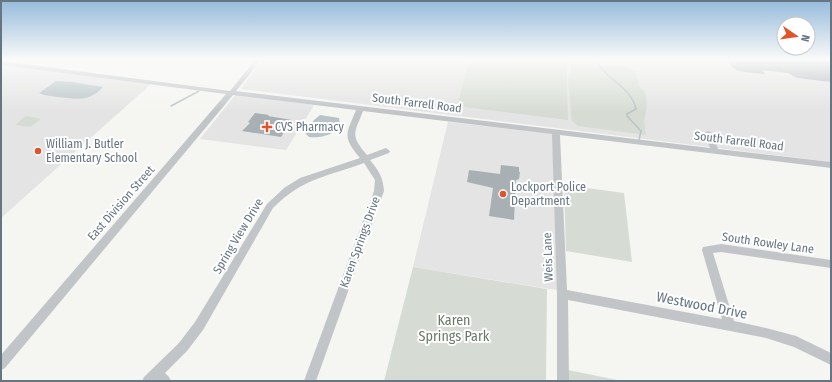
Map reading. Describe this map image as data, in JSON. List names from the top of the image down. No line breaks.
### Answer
{"streets":{"street":["South Farrell Road","East Division Street","Spring View Drive","Karen Springs Drive","South Rowley Lane","Weis Lane","Westwood Drive"]},"crossings":[["South Farrell Road","East Division Street"],["South Farrell Road","Karen Springs Drive"],["South Farrell Road","Weis Lane"],["Spring View Drive","Karen Springs Drive"],["South Rowley Lane","Westwood Drive"],["Weis Lane","Westwood Drive"]],"parks":["Karen Springs Park"],"places":{"health":["CVS Pharmacy"],"other":["William J. Butler Elementary School","Lockport Police Department"]},"north":"right"}
